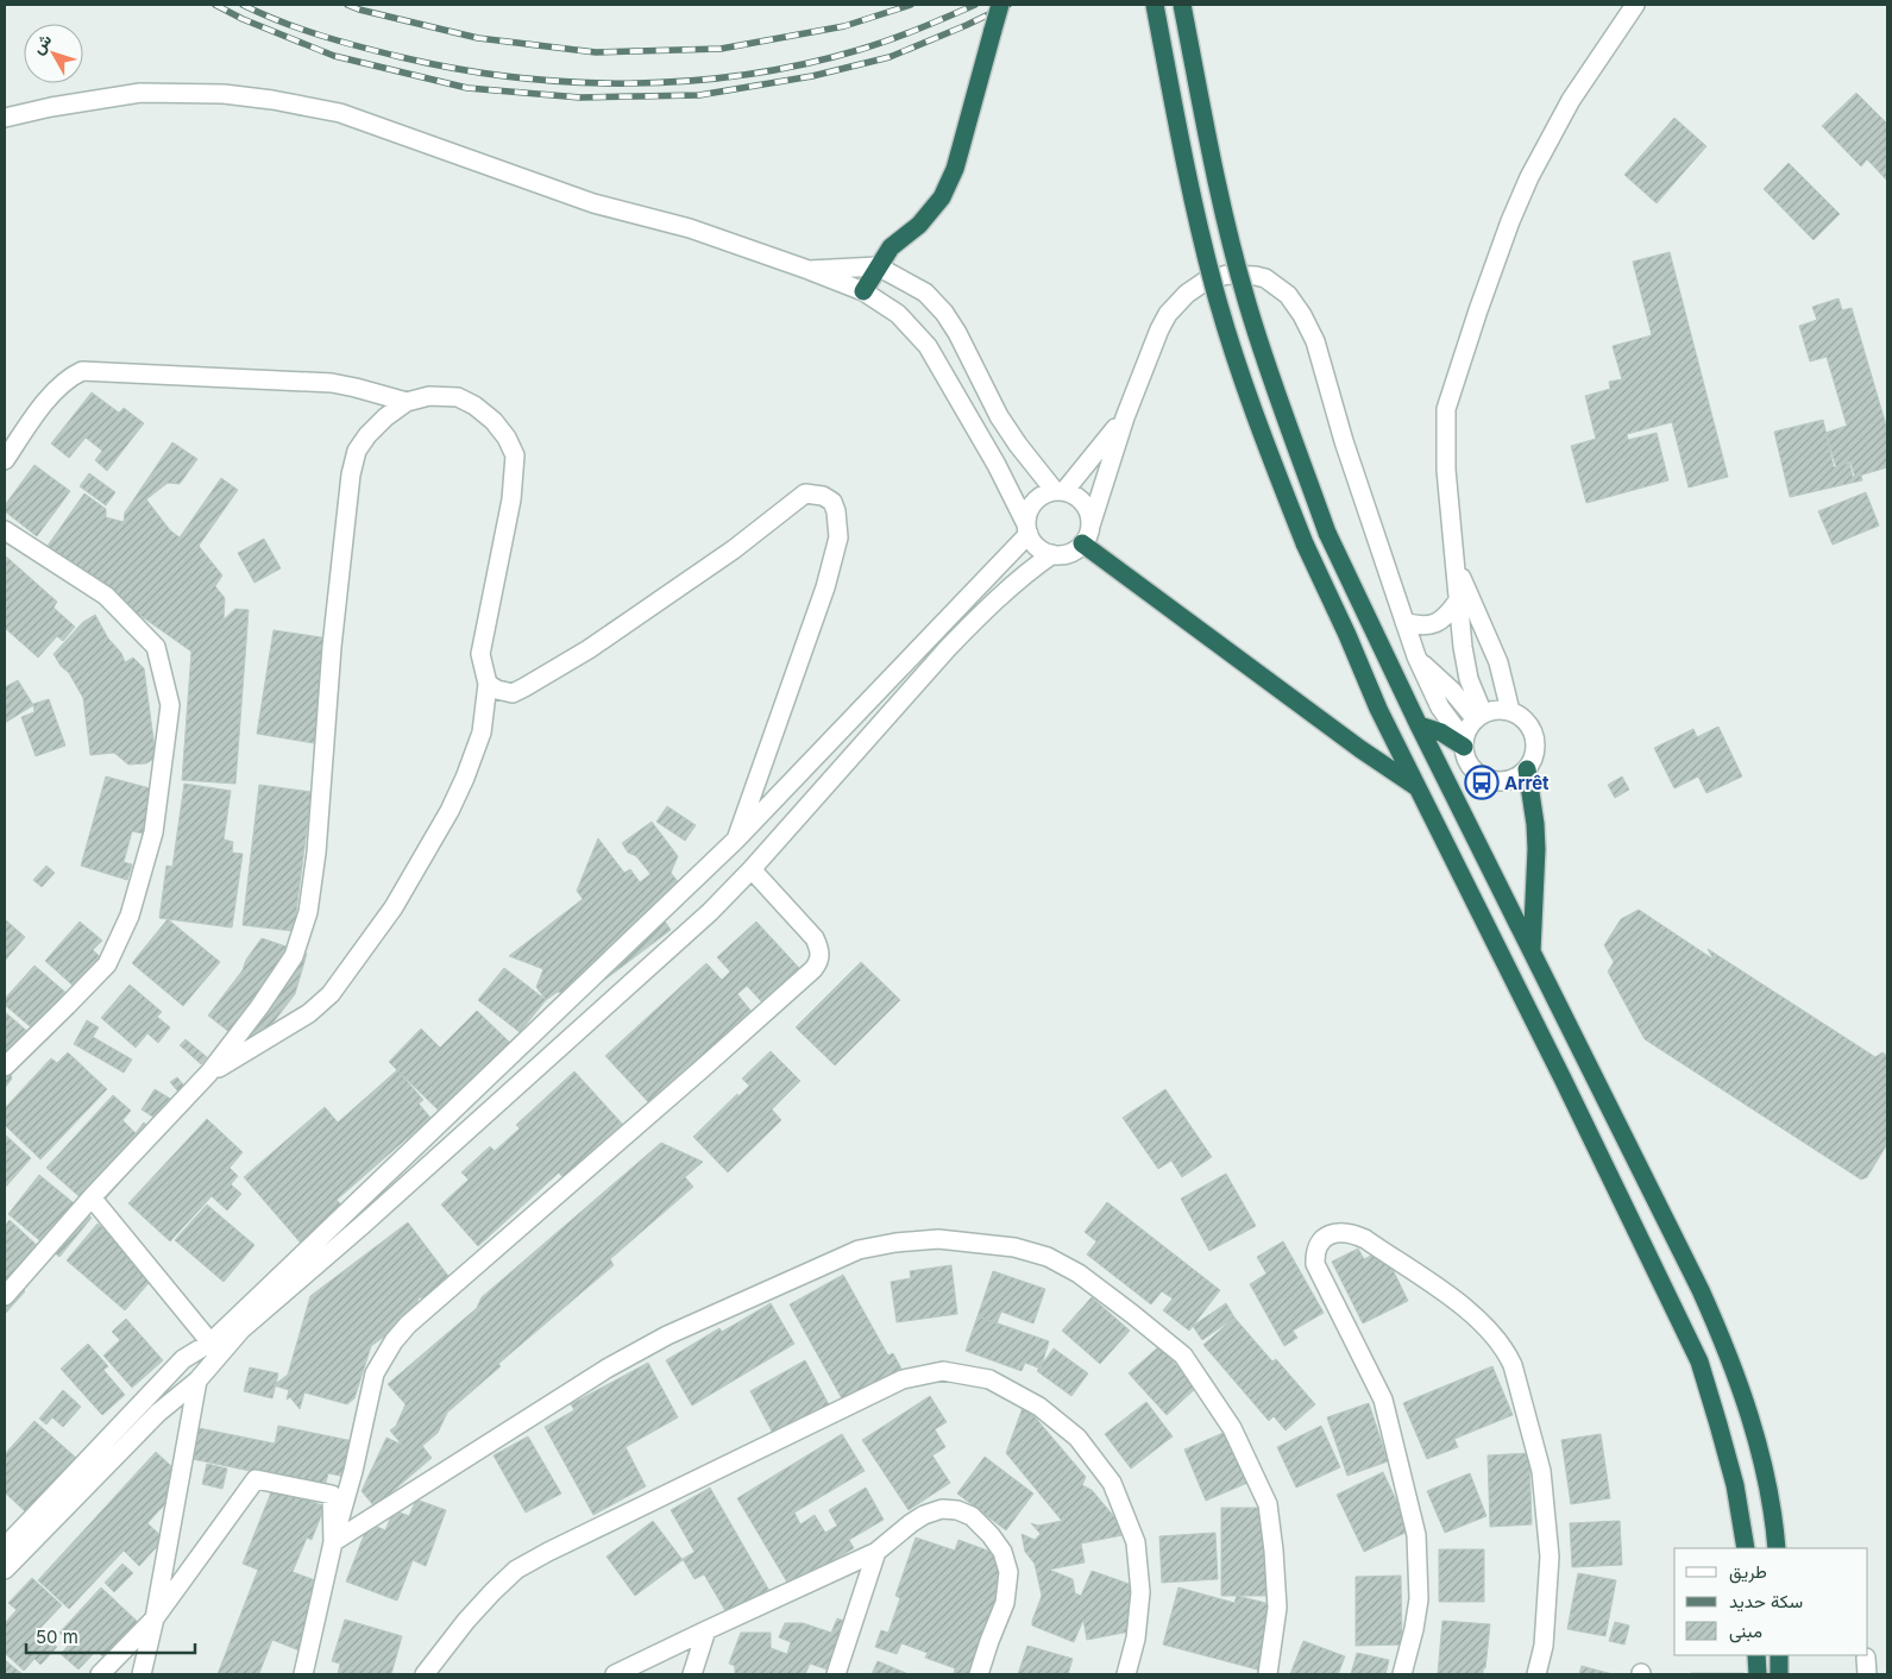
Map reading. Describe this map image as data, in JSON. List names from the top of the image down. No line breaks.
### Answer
{"places":{"bus stop":["Arrêt"]},"legend":["طريق","سكة حديد","مبنى"],"scale_bar":"50 m","north":"top left"}
